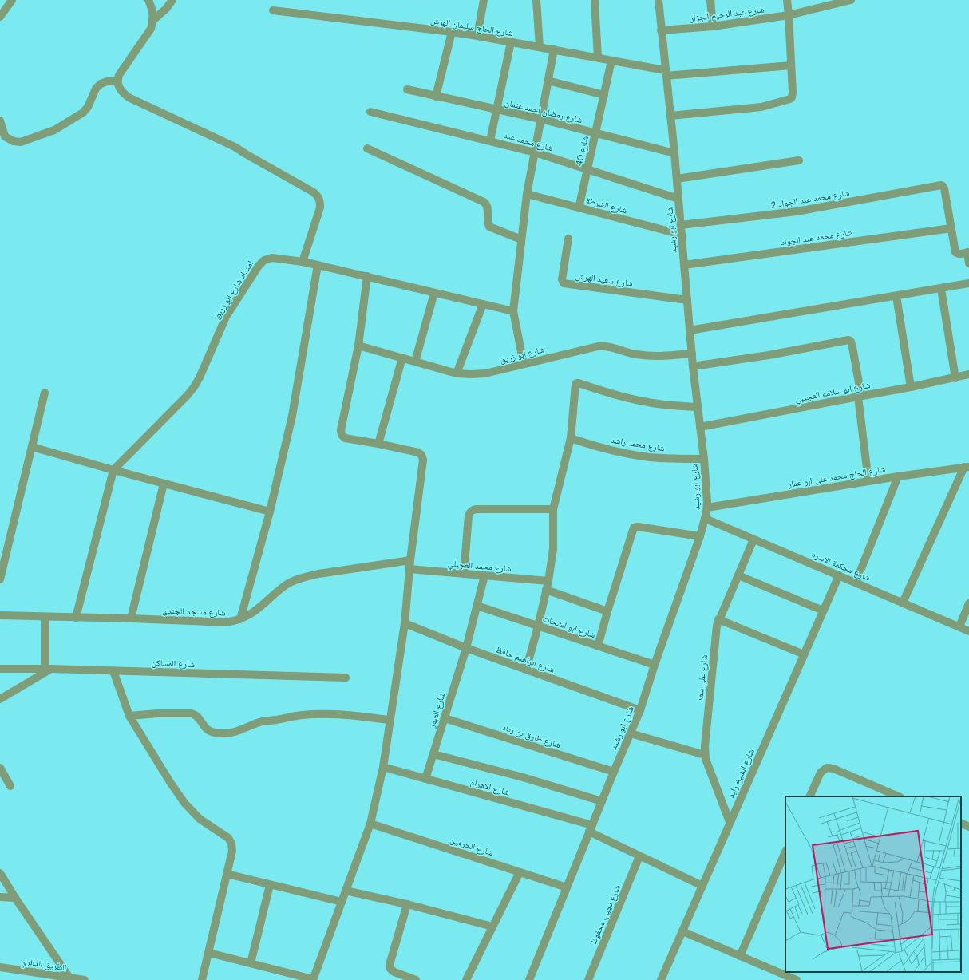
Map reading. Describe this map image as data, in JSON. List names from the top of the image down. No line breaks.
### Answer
{"streets":{"street":["شارع عبد الرحيم الجزار","شارع الحاج سليمان الهرش","شارع رمضان احمد عثمان","شارع محمد عيد","شارع 40","شارع محمد عبد الجواد 2","شارع الشرطة","شارع ابو رشيد","شارع محمد عبد الجواد","شارع سعيد الهرش","امتداد شارع ابو زريق","شارع ابو زريق","شارع ابو سلامه العجيبي","شارع محمد راشد","شارع الحاج محمد على ابو عمار","شارع محمد العجيلي","شارع محكمة الاسره","شارع مسجد الجندى","شارع ابو الشحات","شارع ابراهيم حافظ","شارع المساكن","شارع على سعد","شارع العبور","شارع طارق بن زياد","شارع الشيخ زايد","شارع الاهرام","شارع الحرمين","شارع نجيب محفوظ","الطريق الدائري"]},"crossings":[["شارع عبد الرحيم الجزار","شارع ابو رشيد"],["شارع الحاج سليمان الهرش","شارع 40"],["شارع الحاج سليمان الهرش","شارع ابو رشيد"],["شارع رمضان احمد عثمان","شارع 40"],["شارع رمضان احمد عثمان","شارع ابو رشيد"],["شارع محمد عيد","شارع 40"],["شارع محمد عيد","شارع ابو رشيد"],["شارع 40","شارع الشرطة"],["شارع محمد عبد الجواد 2","شارع ابو رشيد"],["شارع محمد عبد الجواد 2","شارع محمد عبد الجواد"],["شارع الشرطة","شارع ابو رشيد"],["شارع ابو رشيد","شارع محمد عبد الجواد"],["شارع ابو رشيد","شارع سعيد الهرش"],["شارع ابو رشيد","شارع ابو زريق"],["شارع ابو رشيد","شارع ابو سلامه العجيبي"],["شارع ابو رشيد","شارع محمد راشد"],["شارع ابو رشيد","شارع الحاج محمد على ابو عمار"],["شارع ابو رشيد","شارع محكمة الاسره"],["شارع ابو رشيد","شارع ابو الشحات"],["شارع ابو رشيد","شارع ابراهيم حافظ"],["شارع ابو رشيد","شارع طارق بن زياد"],["شارع ابو رشيد","شارع الاهرام"],["شارع ابو رشيد","شارع الحرمين"],["شارع محمد العجيلي","شارع العبور"],["شارع محكمة الاسره","شارع على سعد"],["شارع محكمة الاسره","شارع الشيخ زايد"],["شارع ابو الشحات","شارع العبور"],["شارع ابراهيم حافظ","شارع العبور"],["شارع على سعد","شارع الشيخ زايد"],["شارع العبور","شارع طارق بن زياد"],["شارع العبور","شارع الاهرام"],["شارع الشيخ زايد","شارع الاهرام"],["شارع الاهرام","شارع نجيب محفوظ"]]}
